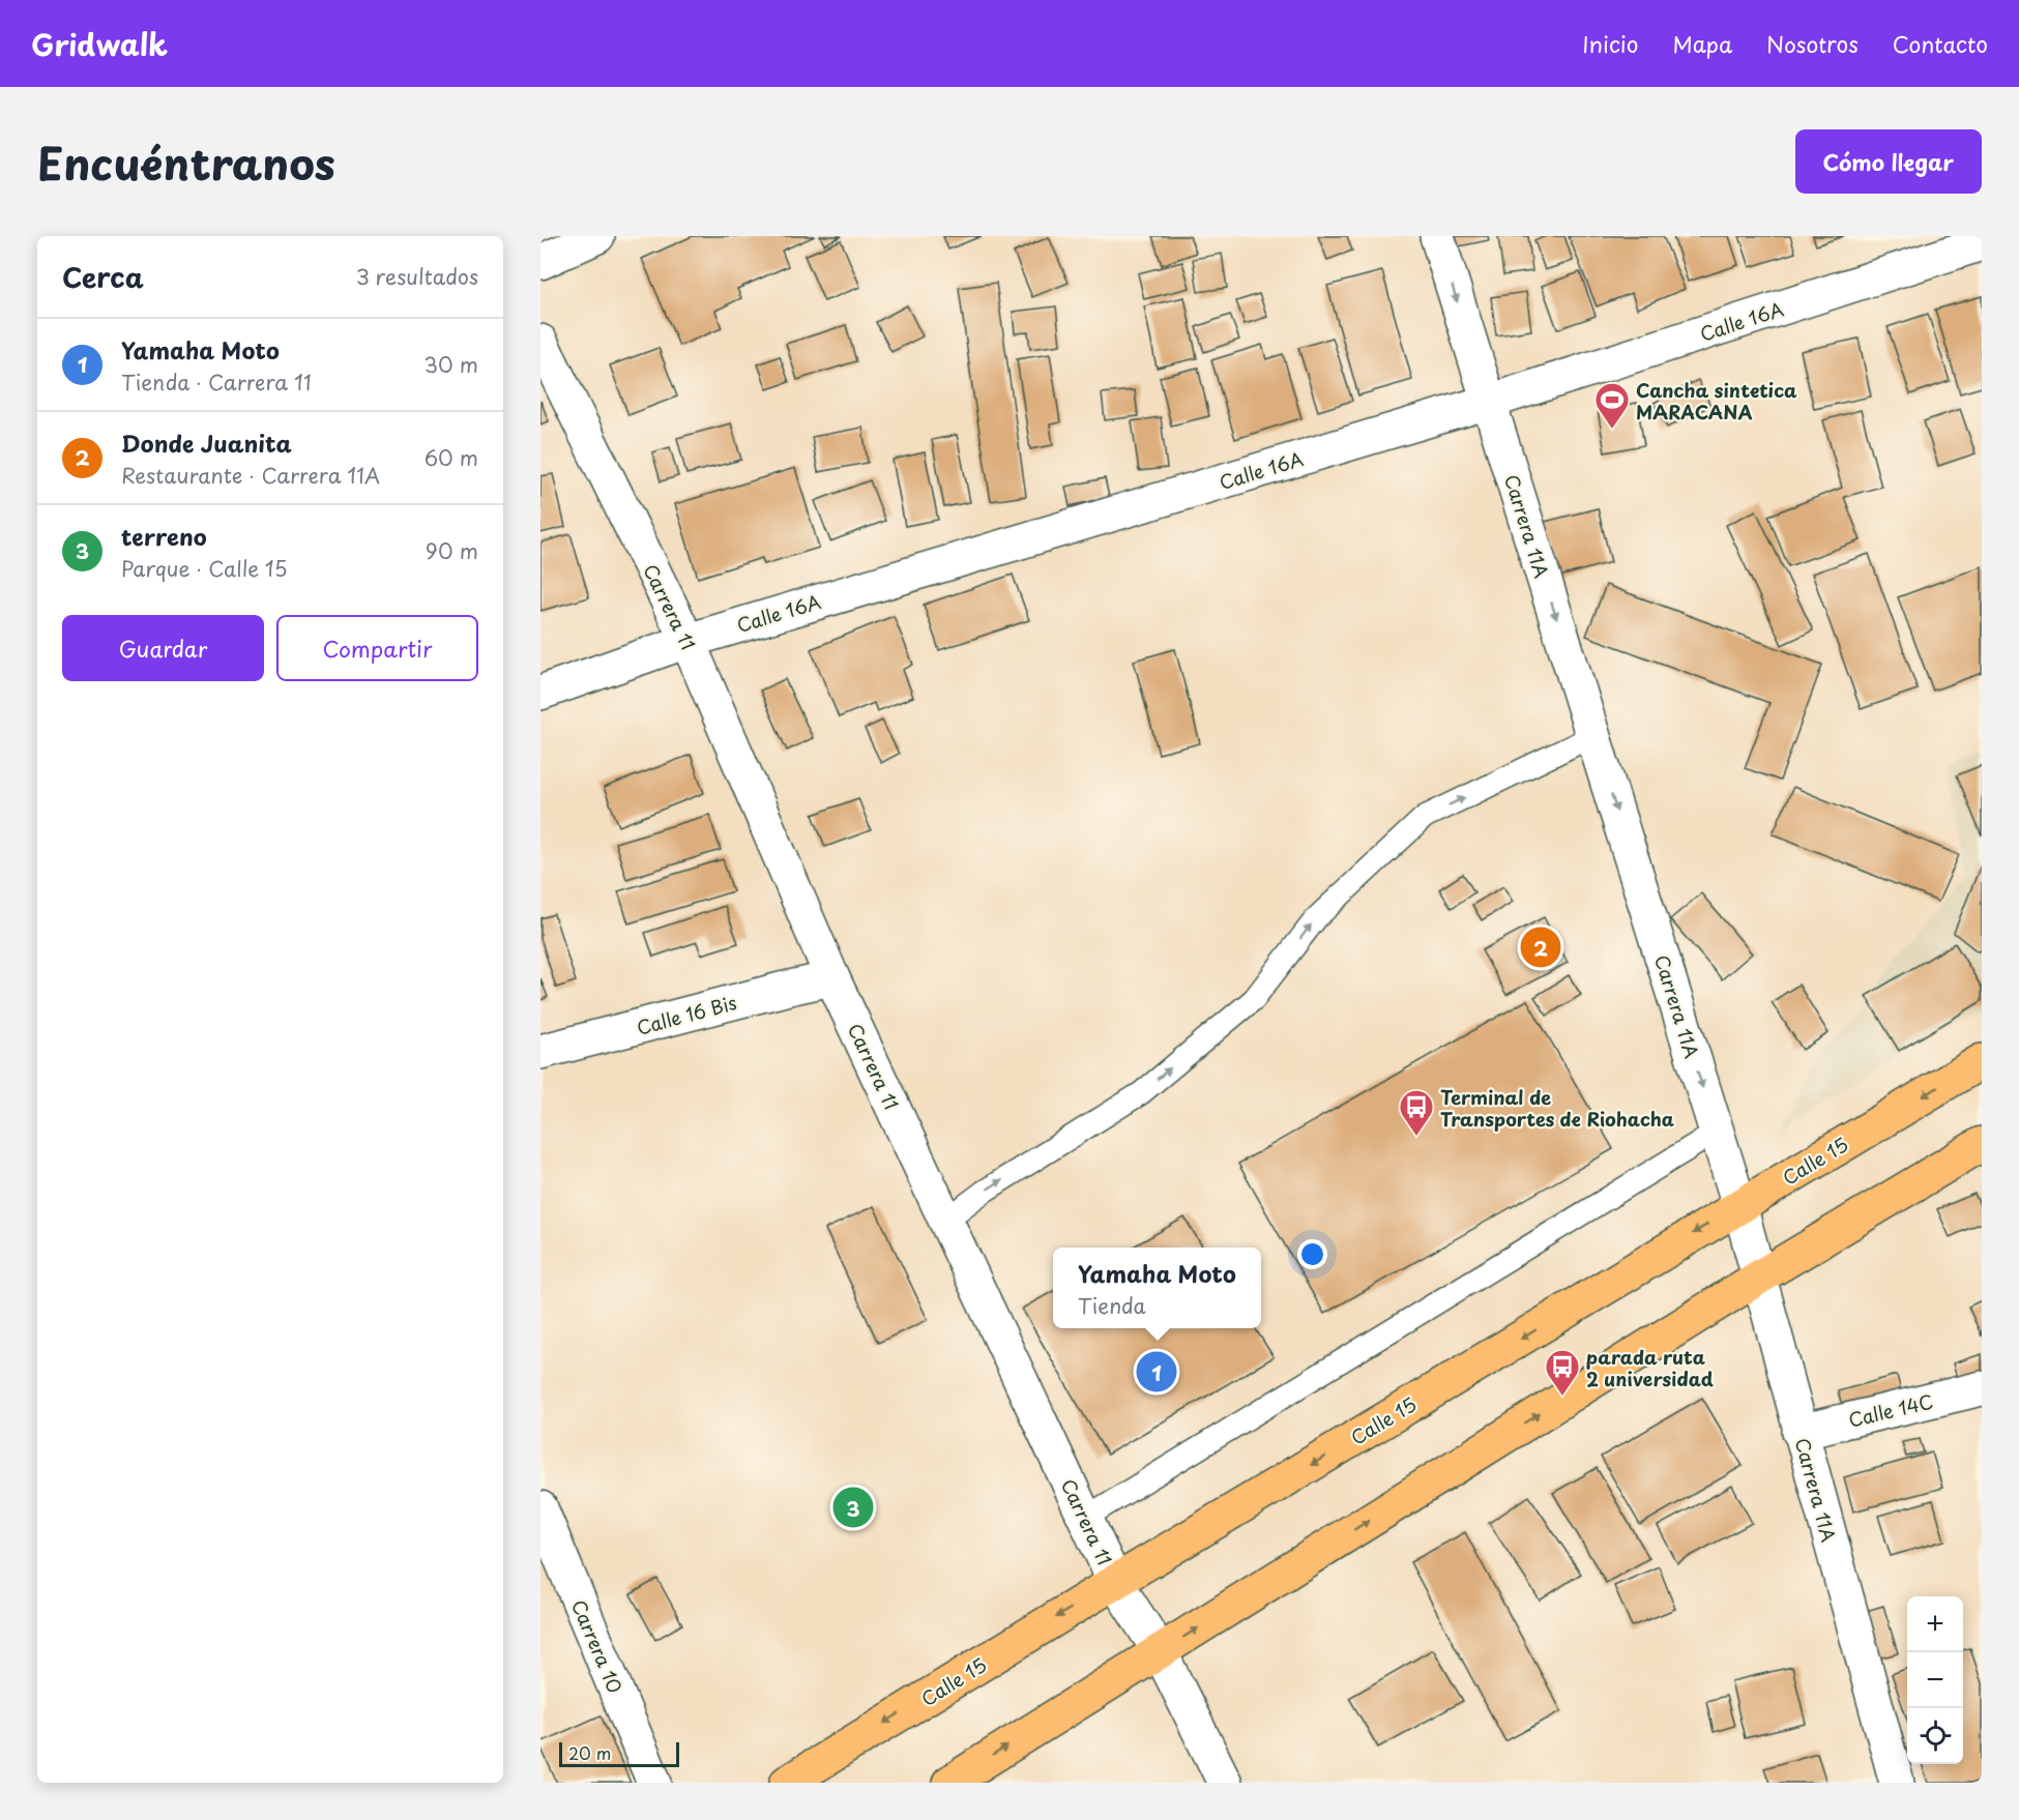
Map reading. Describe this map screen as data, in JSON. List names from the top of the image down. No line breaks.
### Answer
{"streets":{"highway":["Calle 15"],"street":["Calle 16A","Carrera 11A","Carrera 11","Calle 16 Bis","Calle 14C","Carrera 10"]},"crossings":[["Calle 16A","Carrera 11A"],["Calle 16A","Carrera 11"],["Carrera 11A","Calle 15"],["Carrera 11A","Calle 14C"],["Carrera 11","Calle 16 Bis"],["Carrera 11","Calle 15"]],"one_way":["Carrera 11A"],"places":{"sports":["Cancha sintetica MARACANA"],"bus stop":["Terminal de Transportes de Riohacha","parada ruta 2 universidad"]},"scale_bar":"20 m","page":{"header":"Gridwalk","nav":["Inicio","Mapa","Nosotros","Contacto"],"title":"Encuéntranos","buttons":["Cómo llegar",["Guardar","Compartir"]],"heading":["Cerca","3 resultados"],"list":[{"mark":"1","name":"Yamaha Moto","note":"Tienda · Carrera 11","value":"30 m"},{"mark":"2","name":"Donde Juanita","note":"Restaurante · Carrera 11A","value":"60 m"},{"mark":"3","name":"terreno","note":"Parque · Calle 15","value":"90 m"}],"pins":["2","1","3"],"popup":["Yamaha Moto","Tienda"],"map_buttons":["+","−"],"scale":"20 m"}}
